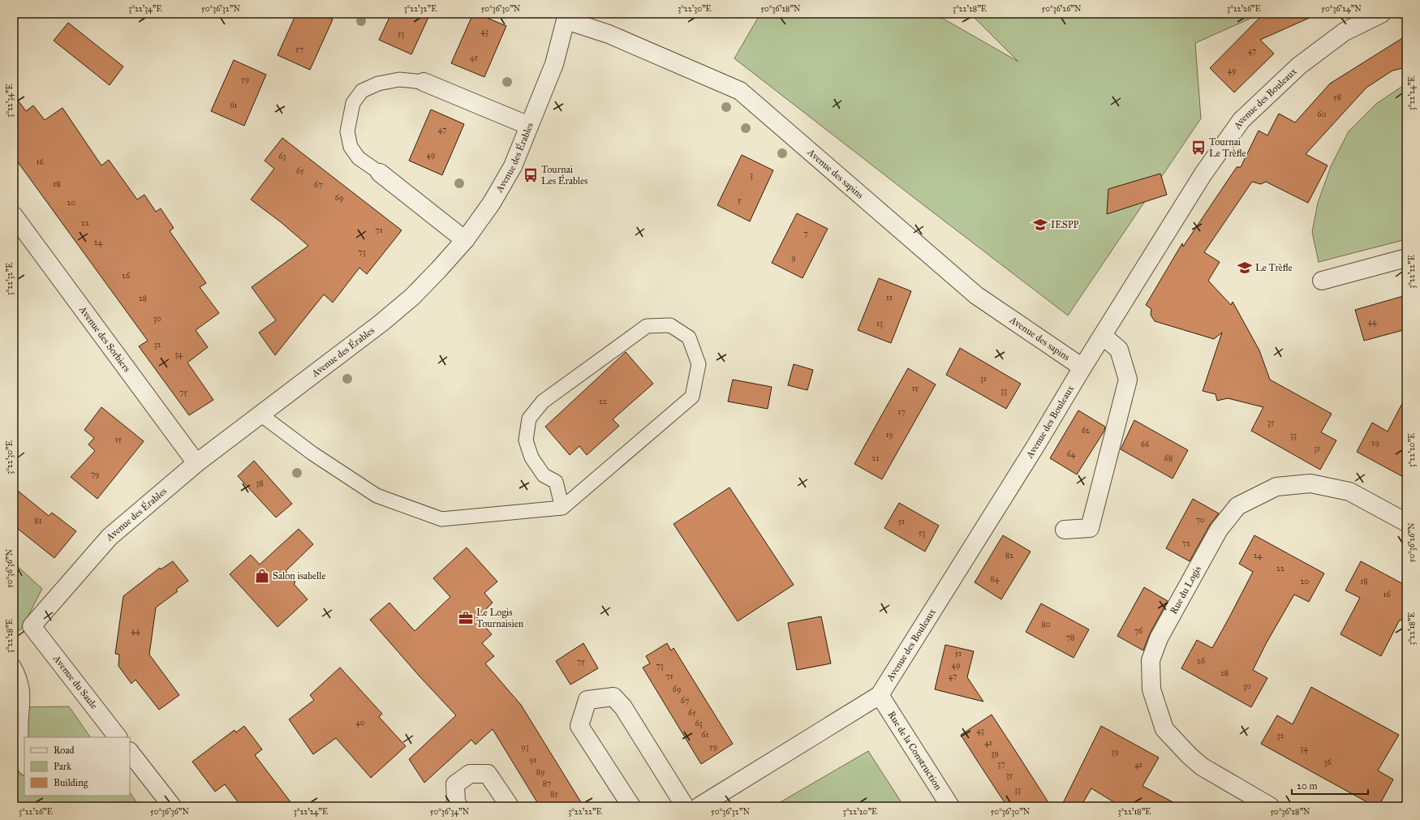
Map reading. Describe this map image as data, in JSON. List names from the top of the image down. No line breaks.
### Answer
{"streets":{"street":["Avenue des Bouleaux","Avenue des Érables","Avenue des sapins","Avenue des Sorbiers","Rue du Logis","Avenue du Saule","Rue de la Construction"]},"crossings":[["Avenue des Bouleaux","Avenue des sapins"],["Avenue des Bouleaux","Rue de la Construction"],["Avenue des Érables","Avenue des sapins"],["Avenue des Érables","Avenue des Sorbiers"],["Avenue des Érables","Avenue du Saule"]],"places":{"bus stop":["Tournai Le Trèfle","Tournai Les Érables"],"school or university":["IESPP","Le Trèfle"],"shop":["Salon isabelle"],"office":["Le Logis Tournaisien"]},"house_numbers":["43","53","57","47","45","49","59","58","61","60","47","49","63","16","65","3","18","67","69","5","20","22","71","7","24","73","9","26","11","28","30","44","13","32","34","31","15","33","75","22","17","35","62","19","33","15","29","66","31","64","21","68","79","38","70","81","51","53","72","82","24","22","84","20","18","16","80","44","76","78","51","26","75","49","73","28","71","47","30","69","67","65","40","63","43","61","32","41","93","59","34","39","39","91","36","37","41","89","35","87","33","85"],"legend":["Road","Park","Building"],"scale_bar":"20 m","coordinates":["3°22'34\"E","50°36'32\"N","3°22'32\"E","50°36'30\"N","3°22'30\"E","50°36'28\"N","3°22'28\"E","50°36'26\"N","3°22'26\"E","50°36'24\"N","3°22'24\"E","3°22'22\"E","3°22'20\"E","50°36'36\"N","3°22'18\"E","50°36'34\"N"]}
